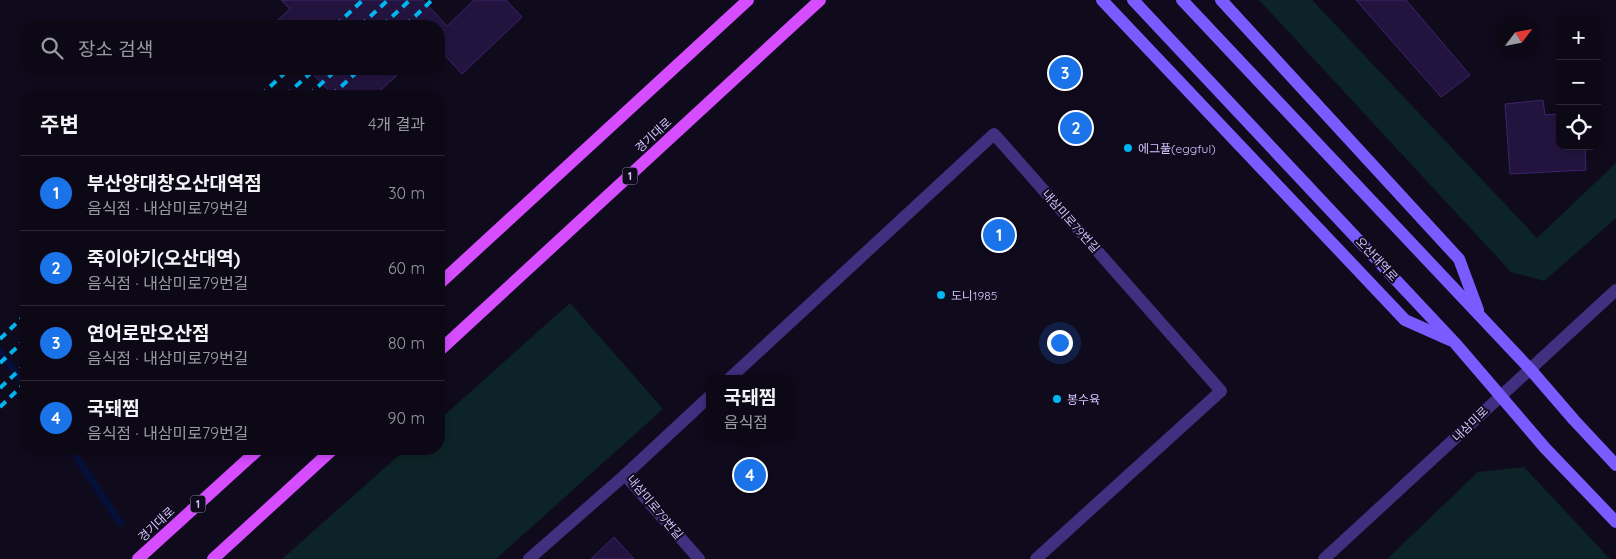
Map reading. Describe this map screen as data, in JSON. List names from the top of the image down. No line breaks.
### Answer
{"streets":{"main road":["경기대로","1","오산대역로"],"street":["내삼미로79번길","내삼미로"]},"crossings":[["오산대역로","내삼미로"]],"places":["에그풀(eggful)","도니1985","봉수육"],"north":"top right","page":{"map_buttons":["+","−"],"search":"장소 검색","pins":["3","2","1","4"],"heading":["주변","4개 결과"],"list":[{"mark":"1","name":"부산양대창오산대역점","note":"음식점 · 내삼미로79번길","value":"30 m"},{"mark":"2","name":"죽이야기(오산대역)","note":"음식점 · 내삼미로79번길","value":"60 m"},{"mark":"3","name":"연어로만오산점","note":"음식점 · 내삼미로79번길","value":"80 m"},{"mark":"4","name":"국돼찜","note":"음식점 · 내삼미로79번길","value":"90 m"}],"popup":["국돼찜","음식점"]}}
